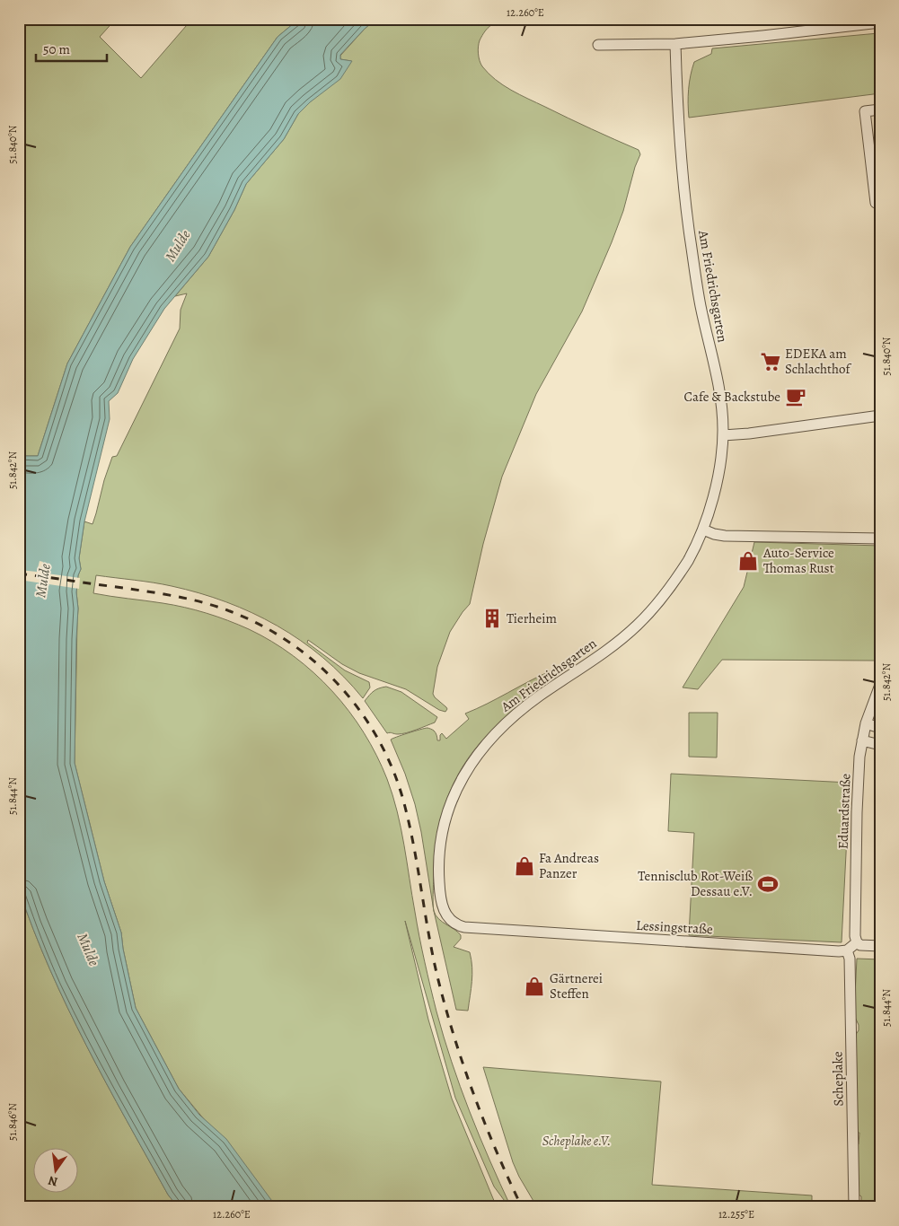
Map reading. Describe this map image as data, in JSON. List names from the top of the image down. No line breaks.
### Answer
{"streets":{"street":["Am Friedrichsgarten","Eduardstraße","Lessingstraße","Scheplake"]},"crossings":[["Am Friedrichsgarten","Lessingstraße"],["Lessingstraße","Scheplake"]],"water":["Mulde"],"parks":["Scheplake e.V."],"places":{"supermarket":["EDEKA am Schlachthof"],"cafe":["Cafe & Backstube"],"shop":["Auto-Service Thomas Rust","Fa Andreas Panzer","Gärtnerei Steffen"],"building":["Tierheim"],"sports":["Tennisclub Rot-Weiß Dessau e.V."]},"scale_bar":"50 m","north":"bottom","coordinates":["12.260°E","51.840°N","51.842°N","51.844°N","51.846°N","12.255°E"]}
